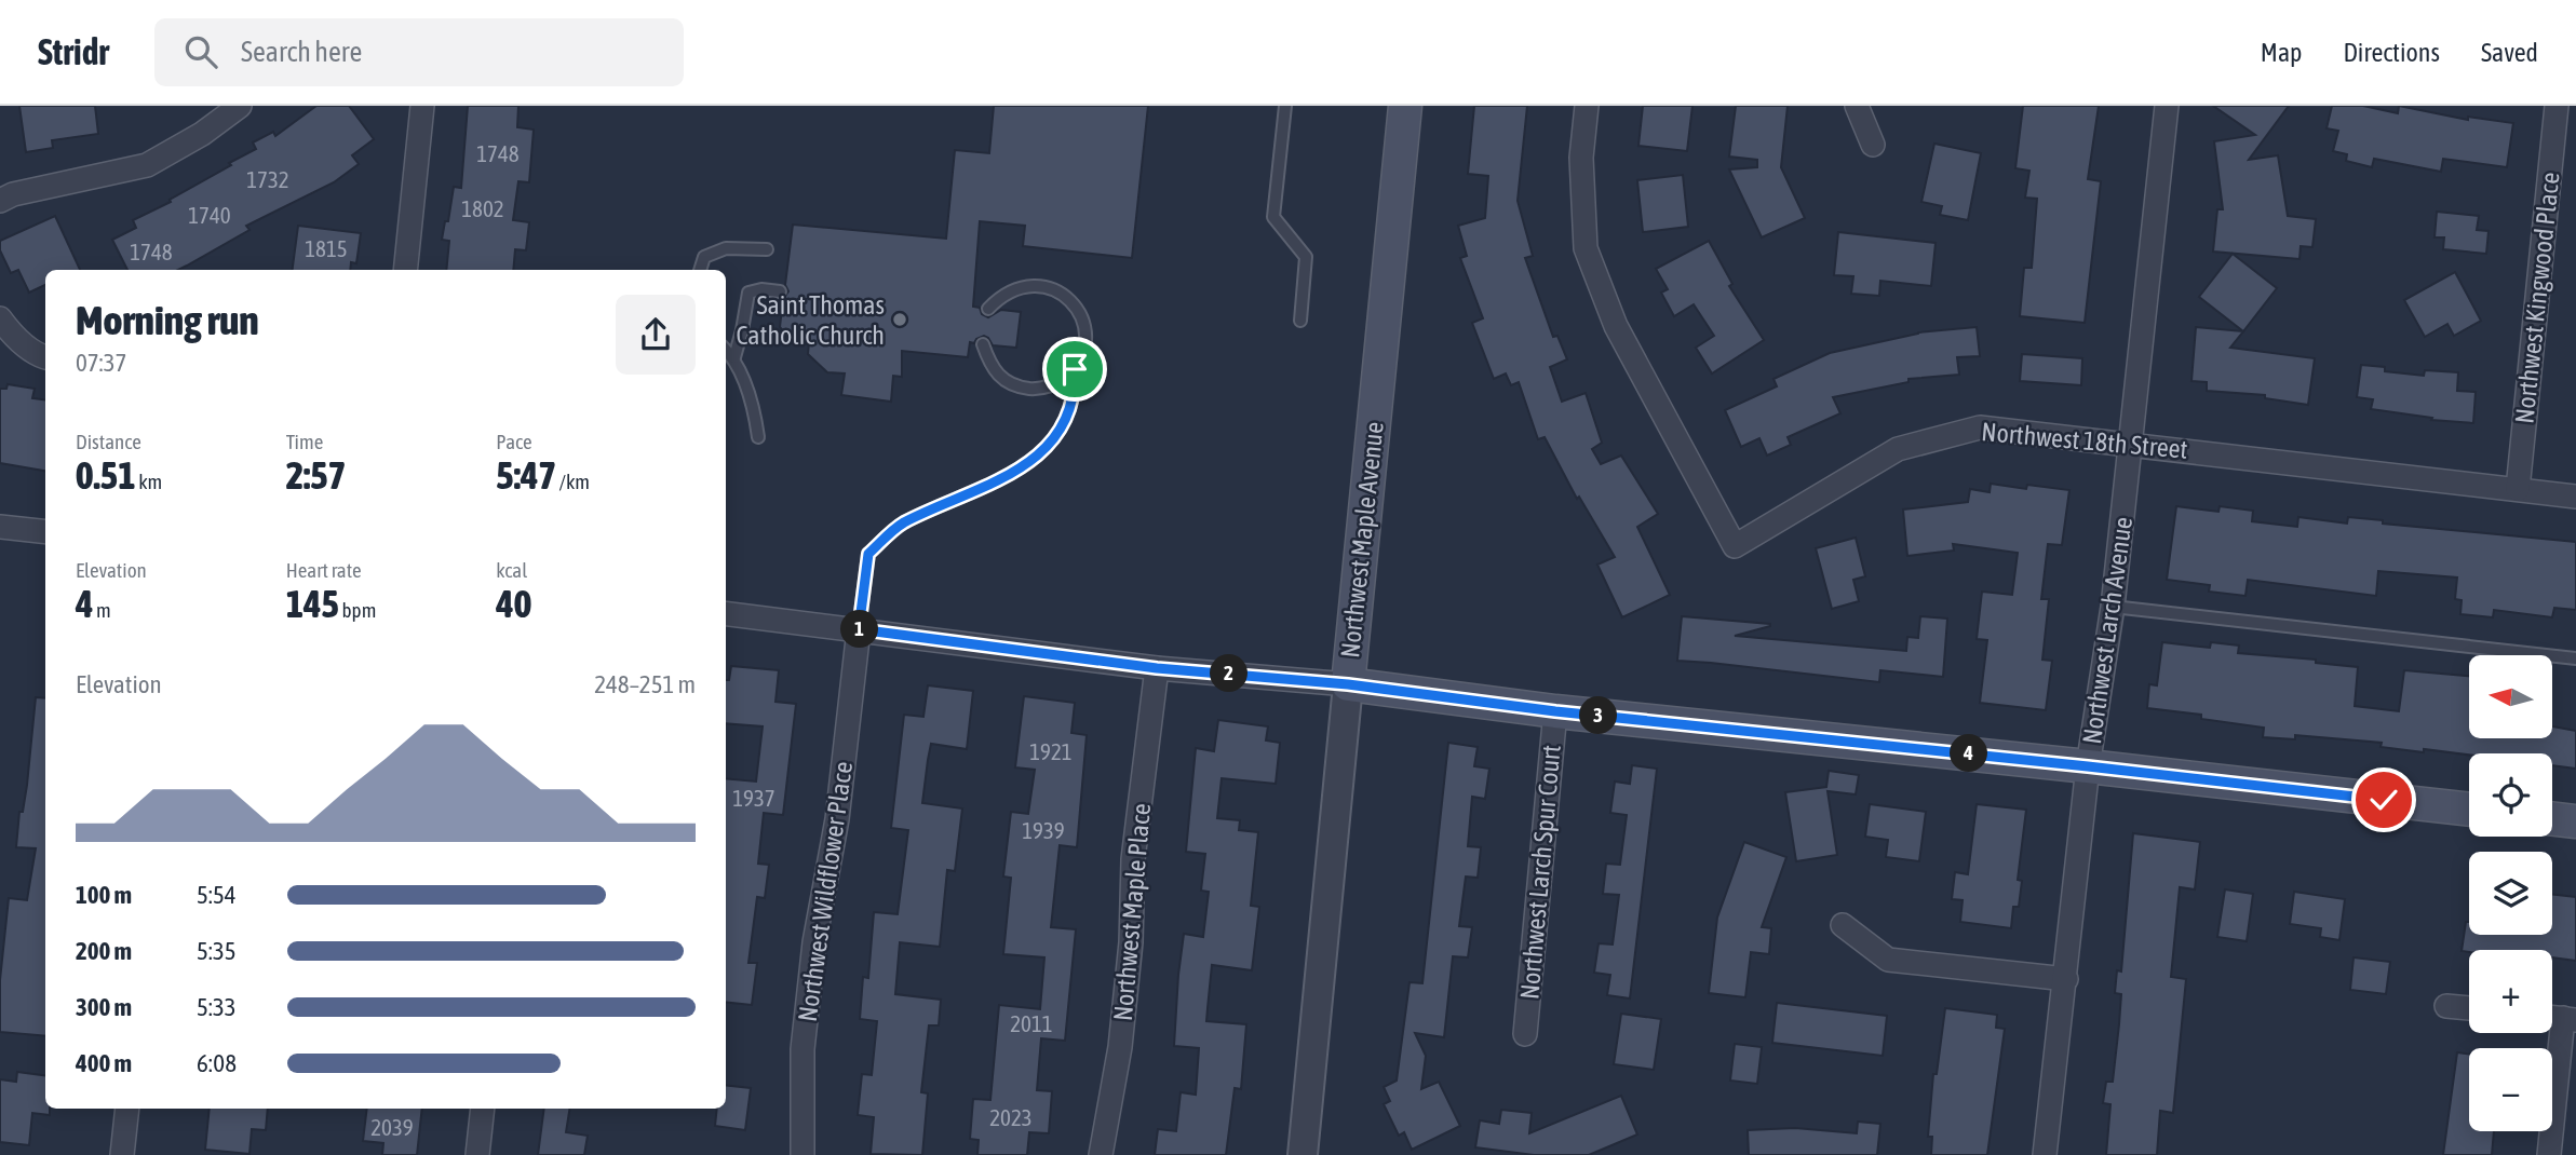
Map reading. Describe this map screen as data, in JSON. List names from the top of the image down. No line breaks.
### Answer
{"streets":{"main road":["Northwest Maple Avenue"],"street":["Northwest Kingwood Place","Northwest 18th Street","Northwest Larch Avenue","Northwest Larch Spur Court","Northwest Wildflower Place","Northwest Maple Place"]},"crossings":[["Northwest Kingwood Place","Northwest 18th Street"],["Northwest 18th Street","Northwest Larch Avenue"]],"places":["Saint Thomas Catholic Church"],"house_numbers":["1748","1732","1802","1740","1815","1748","1921","1937","1939","2011","2023","2039"],"north":"left","page":{"header":"Stridr","search":"Search here","nav":["Map","Directions","Saved"],"heading":["Morning run","07:37"],"stats":[["Distance","0.51 km"],["Time","2:57"],["Pace","5:47 /km"],["Elevation","4 m"],["Heart rate","145 bpm"],["kcal","40"]],"pins":["1","2","3","4"],"map_buttons":["+","−"],"chart":["Elevation","248–251 m"],"list":[{"name":"100 m","note":"5:54"},{"name":"200 m","note":"5:35"},{"name":"300 m","note":"5:33"},{"name":"400 m","note":"6:08"}]}}
